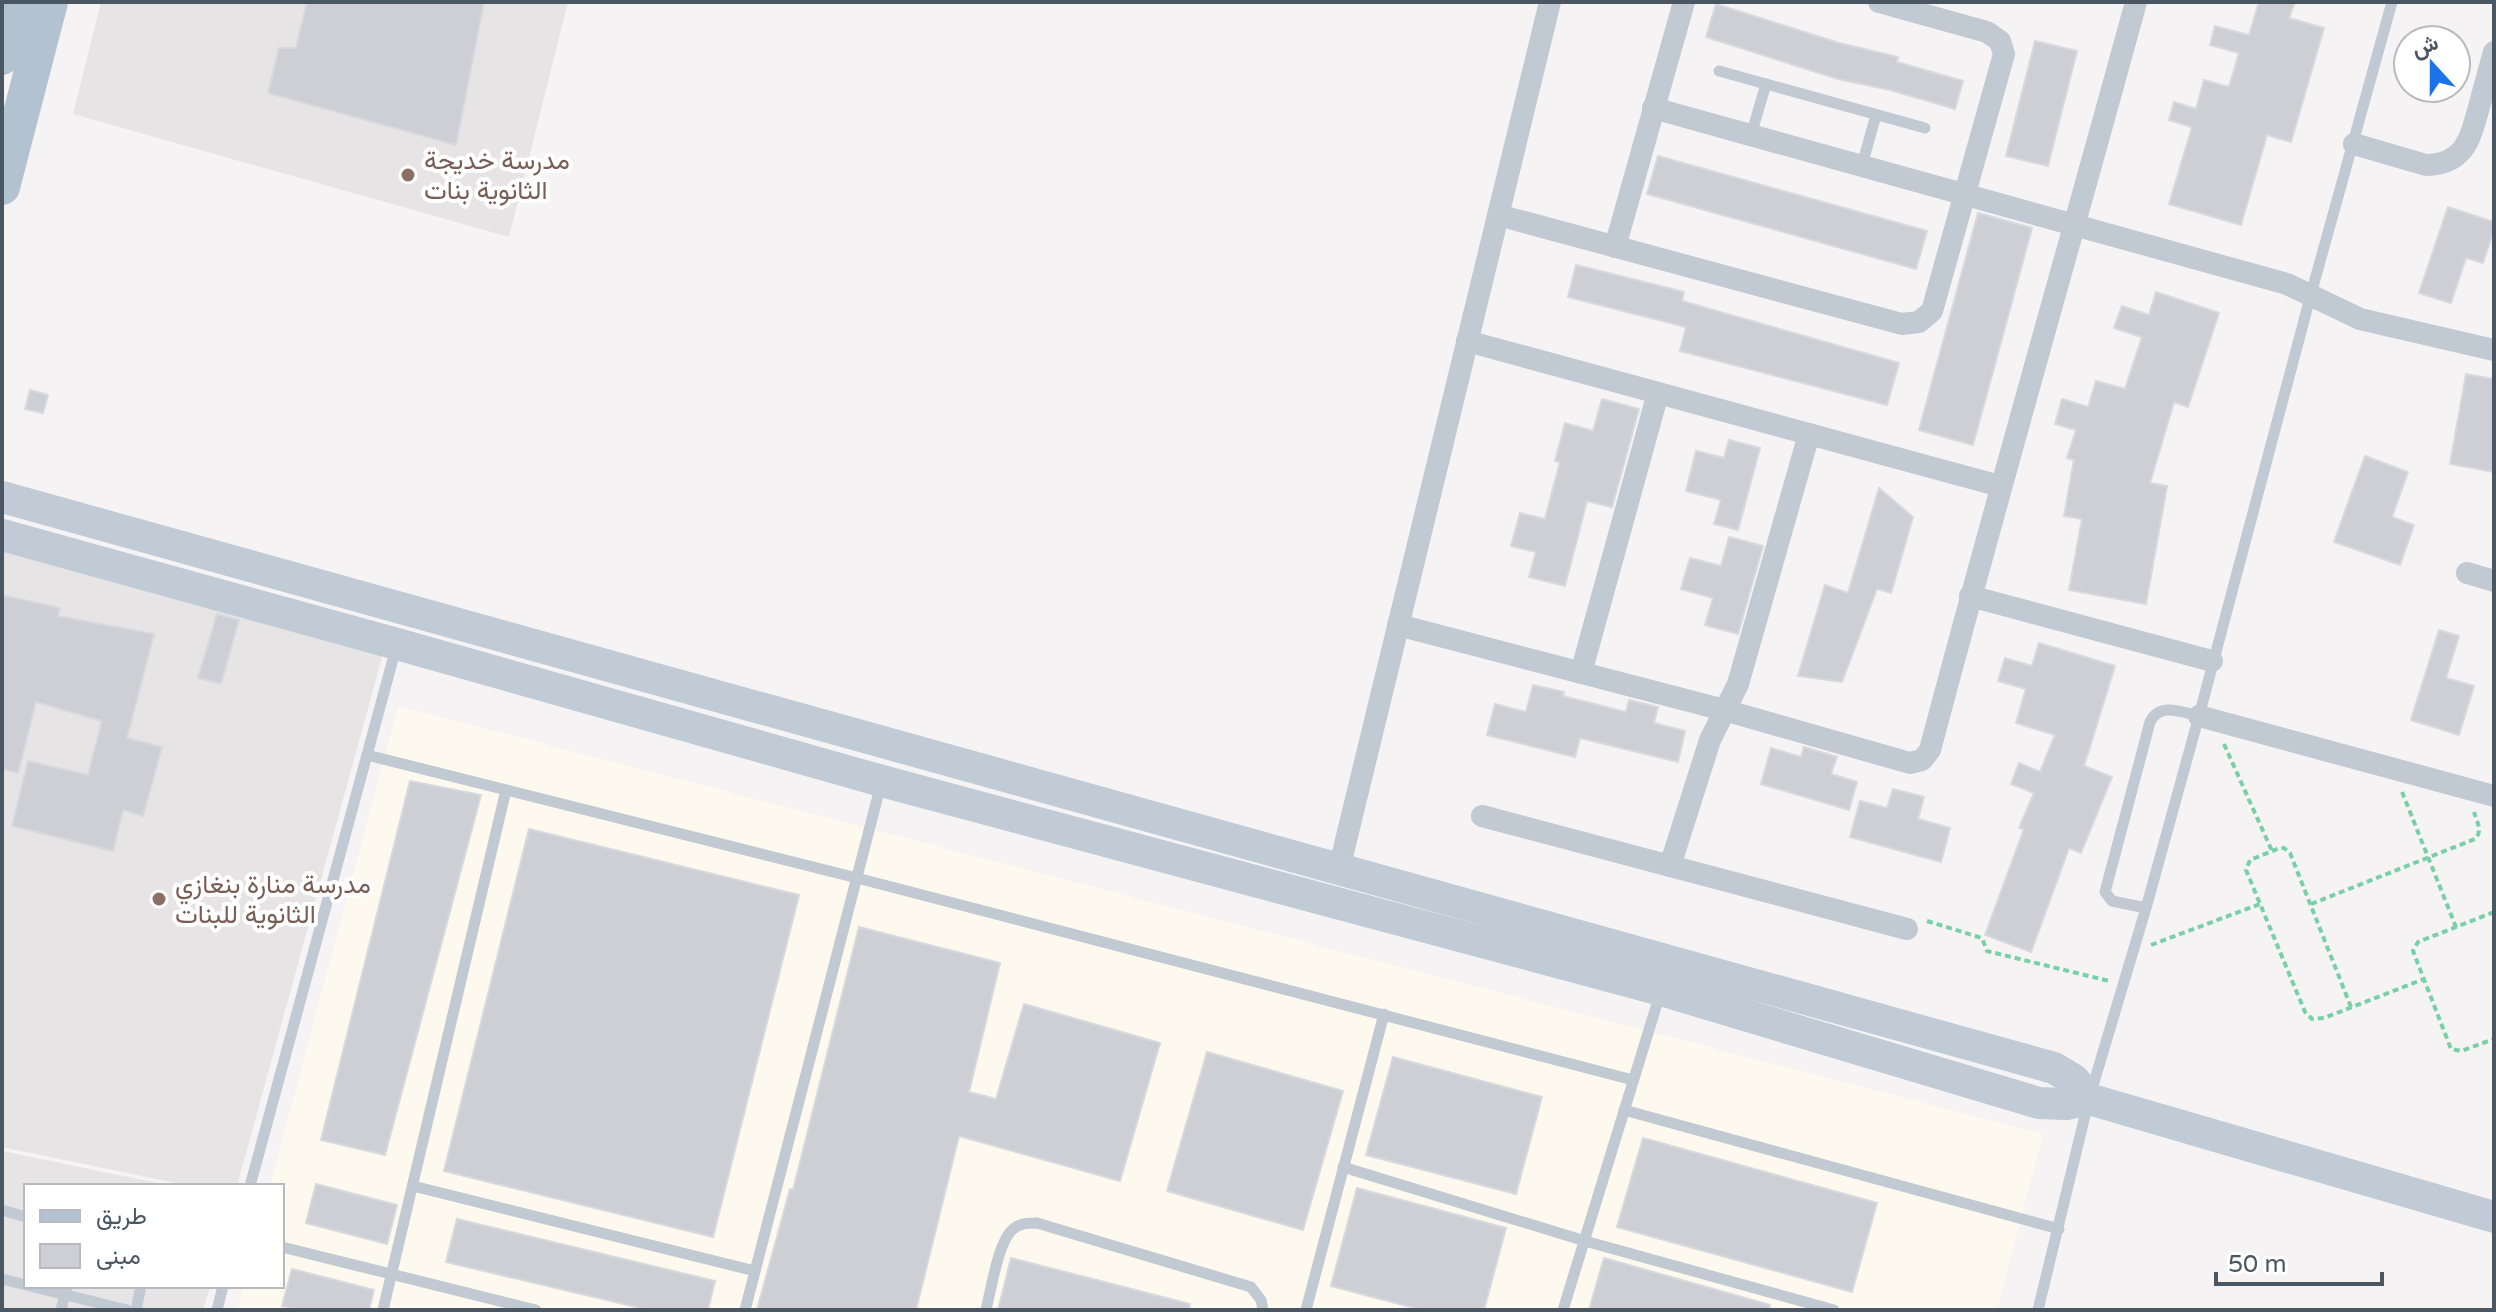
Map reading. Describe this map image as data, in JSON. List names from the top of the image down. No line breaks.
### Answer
{"places":["مدرسة خديجة الثانوية بنات","مدرسة منارة بنغازي الثانوية للبنات"],"legend":["طريق","مبنى"],"scale_bar":"50 m","north":"top"}
